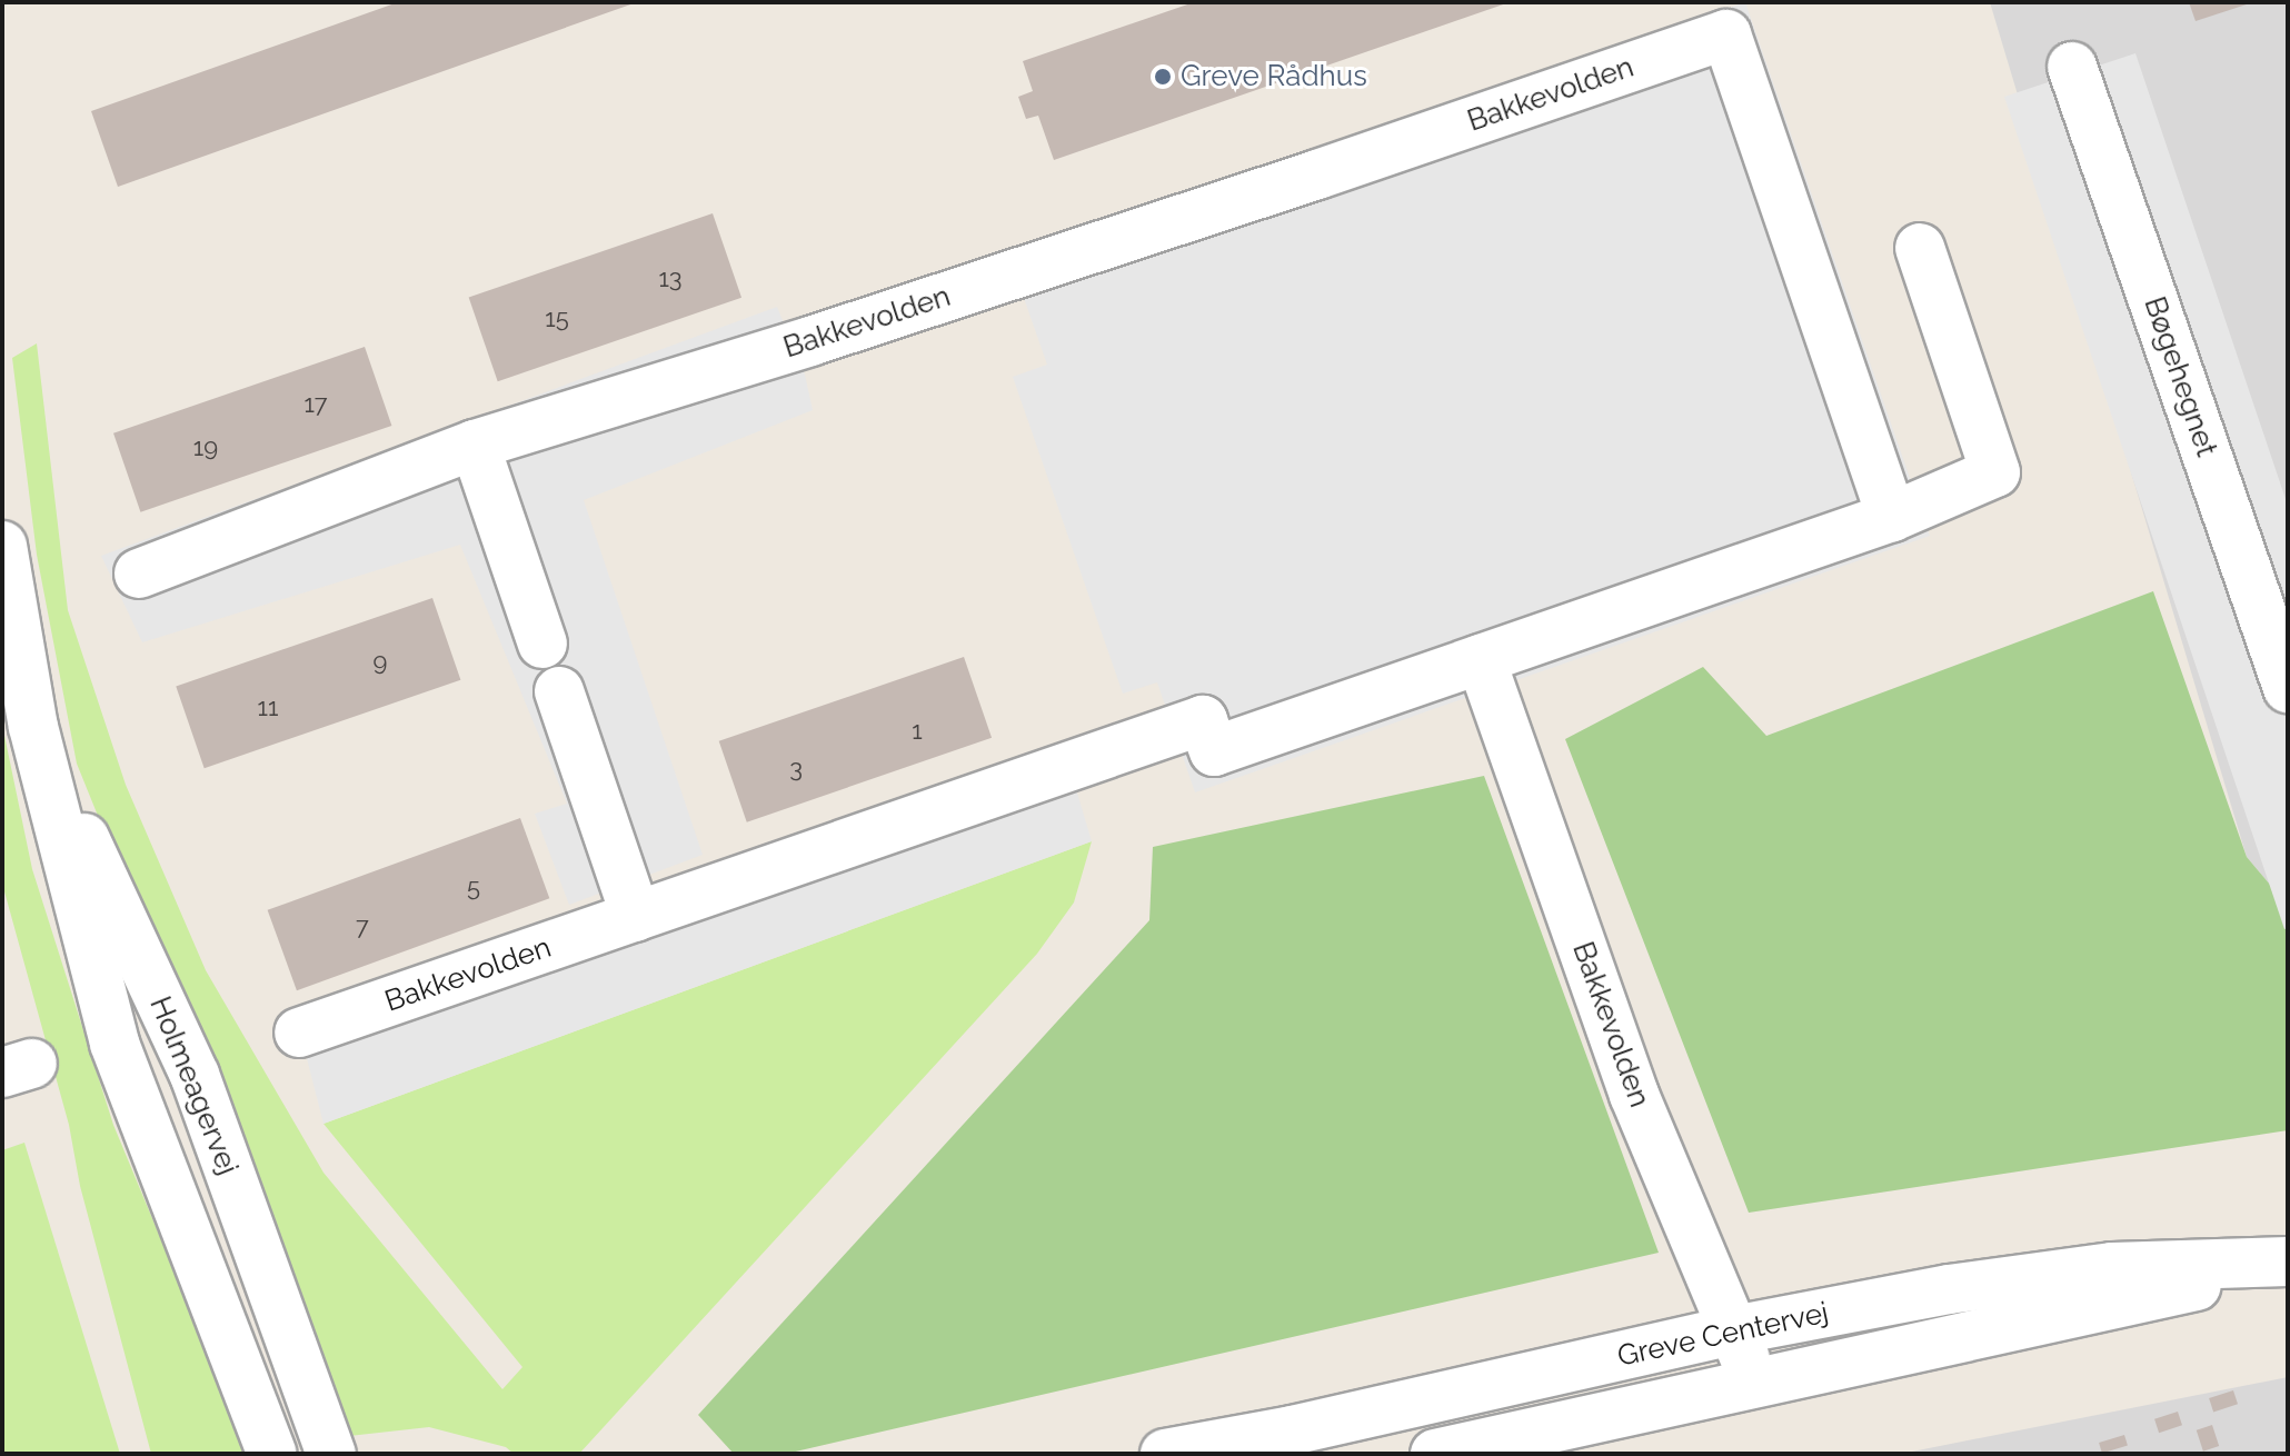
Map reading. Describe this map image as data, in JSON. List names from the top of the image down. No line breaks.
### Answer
{"streets":{"street":["Bakkevolden","Bøgehegnet","Holmeagervej","Greve Centervej"]},"crossings":[["Bakkevolden","Greve Centervej"]],"places":["Greve Rådhus"],"house_numbers":["13","15","17","19","9","11","1","3","5","7"]}
